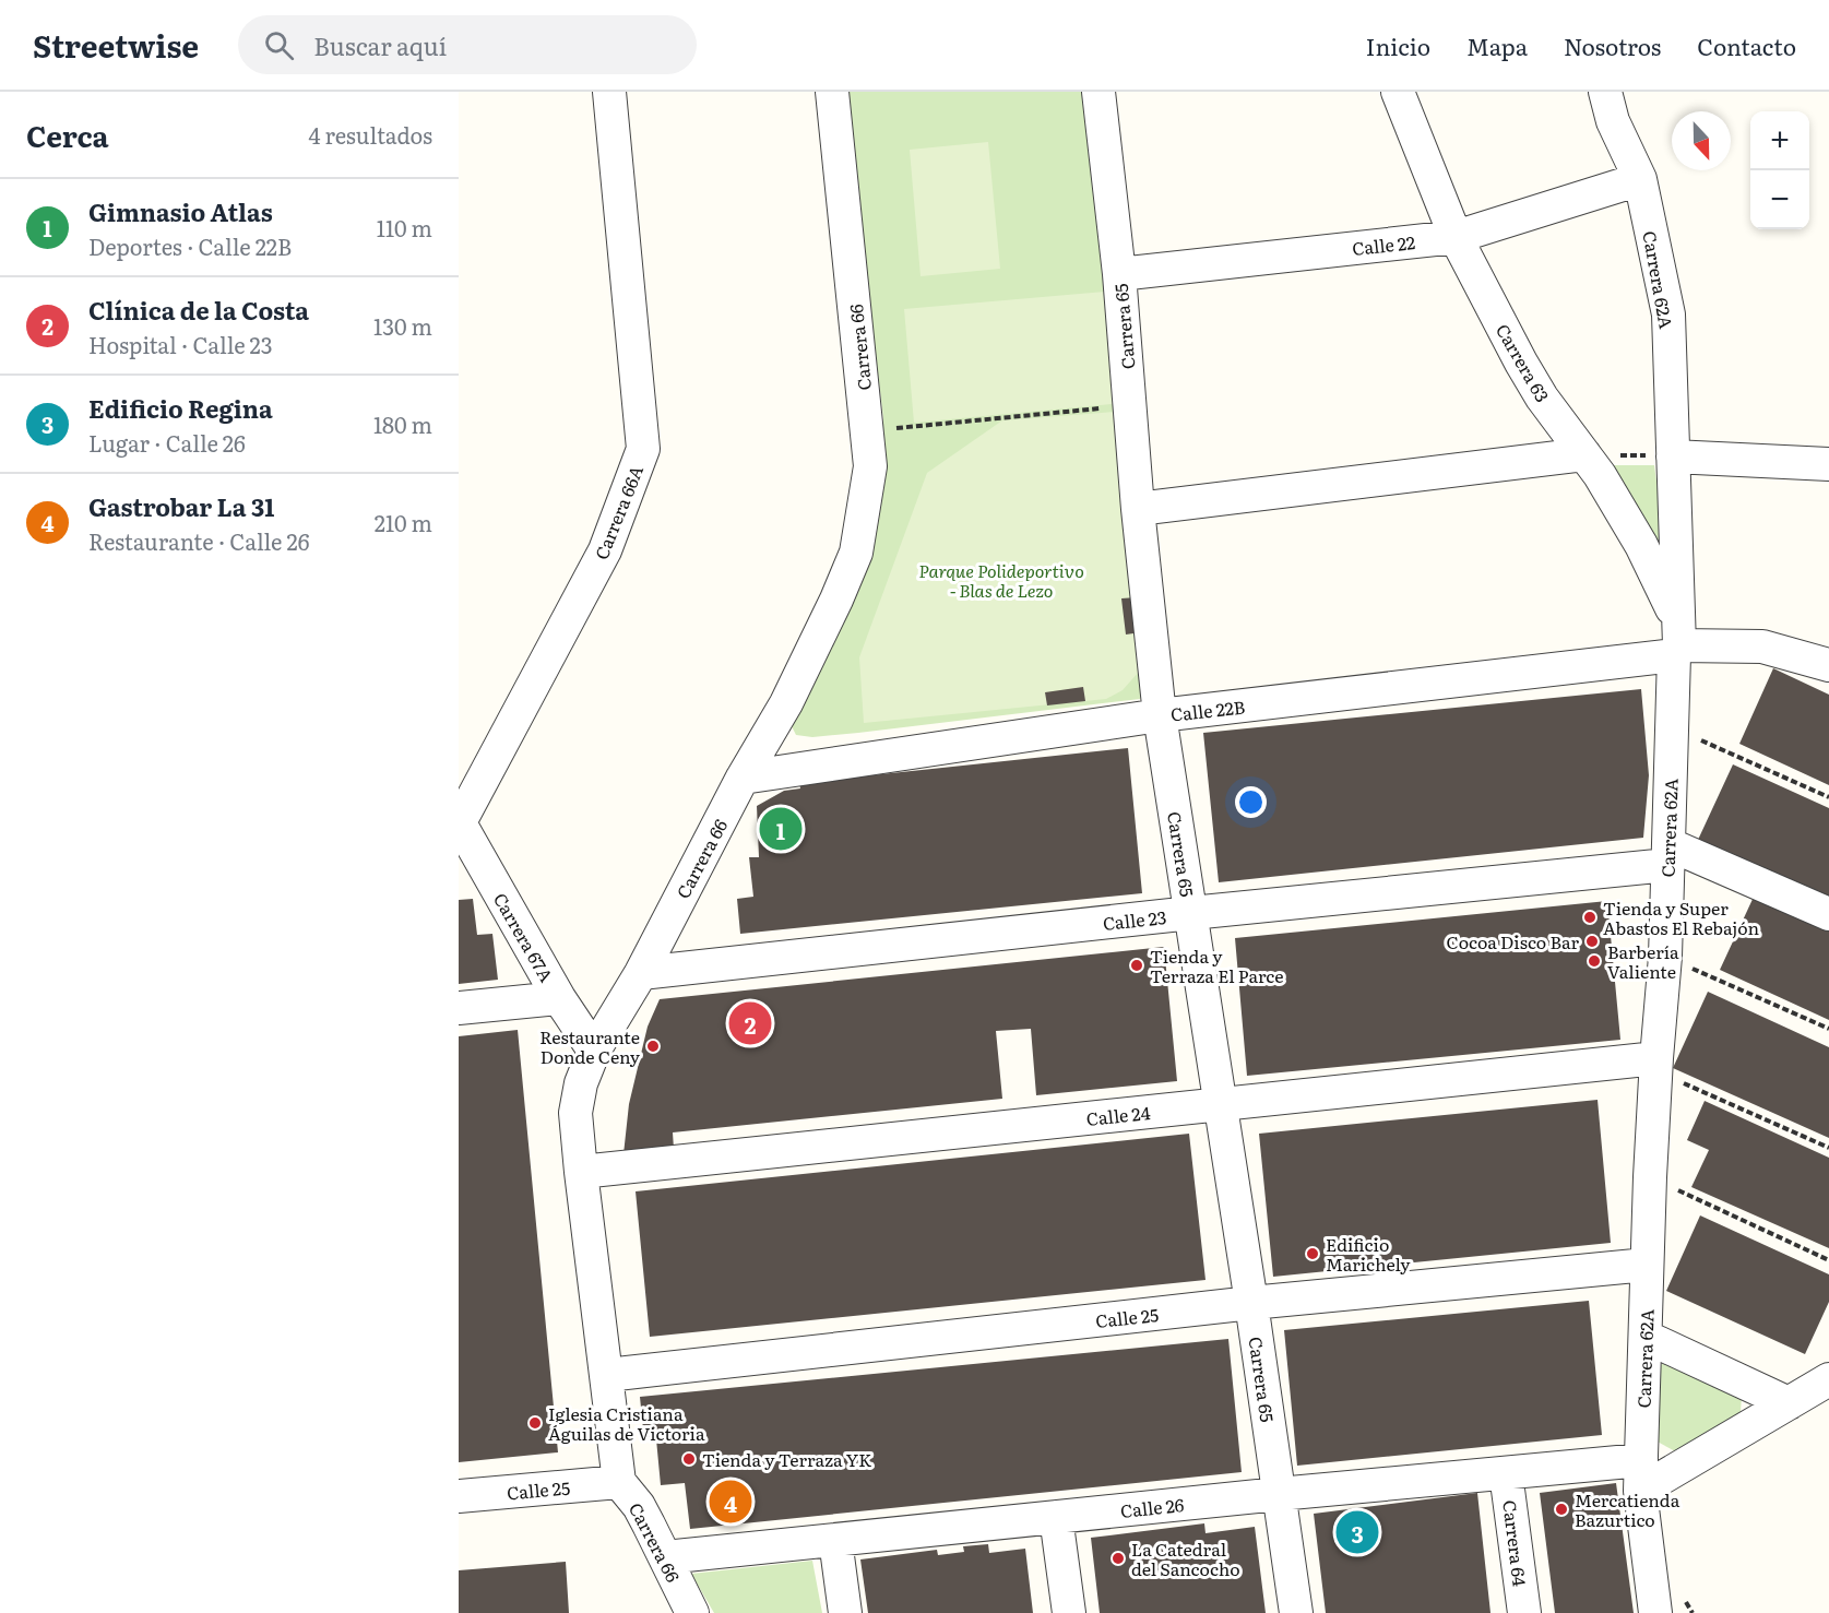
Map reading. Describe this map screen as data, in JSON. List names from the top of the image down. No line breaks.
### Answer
{"streets":{"street":["Calle 22","Carrera 62A","Carrera 65","Carrera 66","Carrera 63","Carrera 66A","Calle 22B","Calle 23","Carrera 67A","Calle 24","Calle 25","Calle 26","Carrera 64"]},"crossings":[["Calle 22","Carrera 62A"],["Calle 22","Carrera 65"],["Calle 22","Carrera 63"],["Carrera 62A","Carrera 63"],["Carrera 62A","Calle 22B"],["Carrera 62A","Calle 23"],["Carrera 62A","Calle 24"],["Carrera 62A","Calle 25"],["Carrera 62A","Calle 26"],["Carrera 65","Calle 22B"],["Carrera 65","Calle 23"],["Carrera 65","Calle 24"],["Carrera 65","Calle 25"],["Carrera 65","Calle 26"],["Carrera 66","Calle 22B"],["Carrera 66","Calle 23"],["Carrera 66","Carrera 67A"],["Carrera 66","Calle 24"],["Carrera 66","Calle 25"],["Carrera 66","Calle 26"],["Carrera 63","Calle 22B"],["Carrera 66A","Carrera 67A"],["Calle 26","Carrera 64"]],"parks":["Parque Polideportivo - Blas de Lezo"],"places":["Tienda y Super Abastos El Rebajón","Cocoa Disco Bar","Barbería Valiente","Tienda y Terraza El Parce","Restaurante Donde Ceny","Edificio Marichely","Iglesia Cristiana Águilas de Victoria","Tienda y Terraza YK","Mercatienda Bazurtico","La Catedral del Sancocho"],"north":"bottom","page":{"header":"Streetwise","search":"Buscar aquí","nav":["Inicio","Mapa","Nosotros","Contacto"],"heading":["Cerca","4 resultados"],"map_buttons":["+","−"],"list":[{"mark":"1","name":"Gimnasio Atlas","note":"Deportes · Calle 22B","value":"110 m"},{"mark":"2","name":"Clínica de la Costa","note":"Hospital · Calle 23","value":"130 m"},{"mark":"3","name":"Edificio Regina","note":"Lugar · Calle 26","value":"180 m"},{"mark":"4","name":"Gastrobar La 31","note":"Restaurante · Calle 26","value":"210 m"}],"pins":["1","2","4","3"]}}
